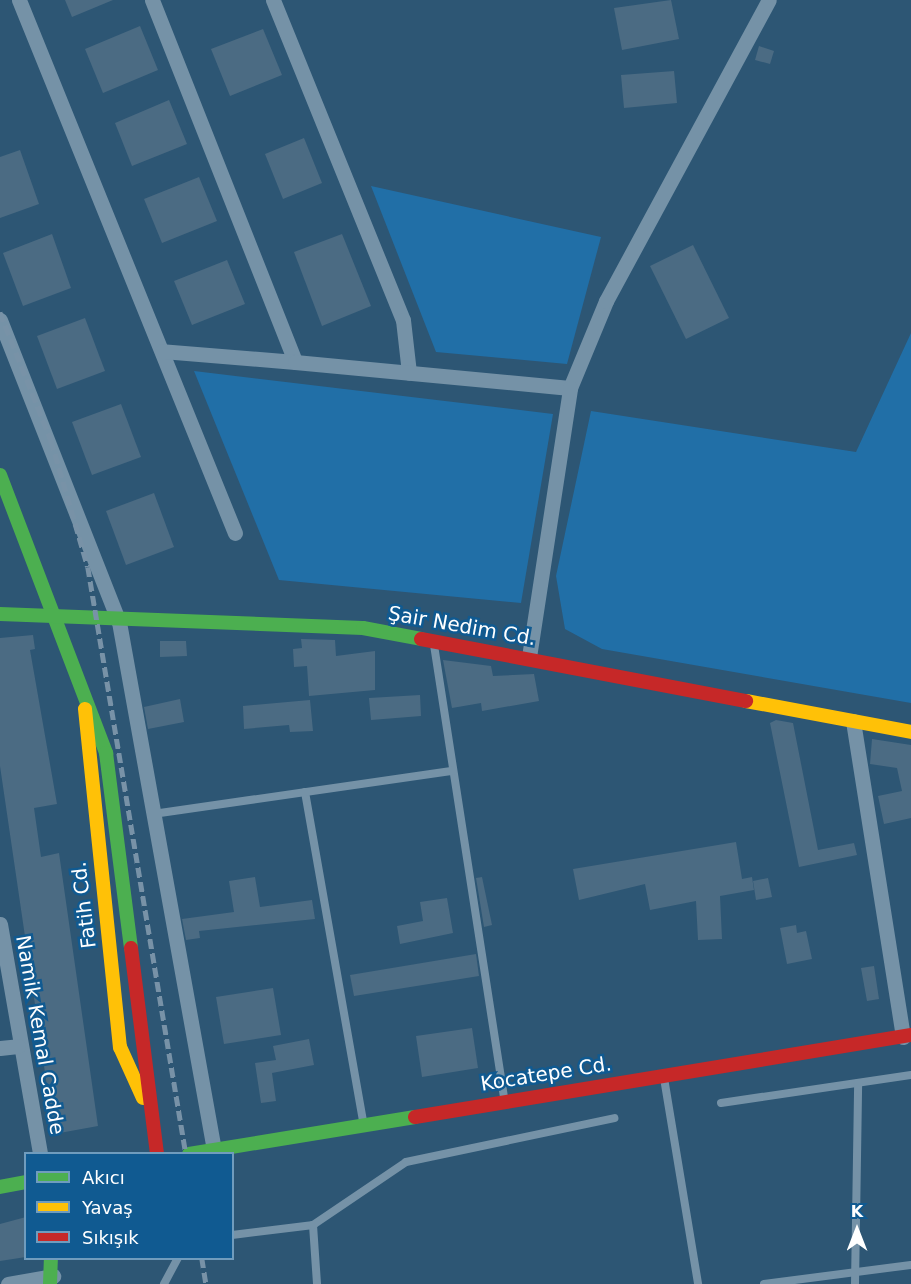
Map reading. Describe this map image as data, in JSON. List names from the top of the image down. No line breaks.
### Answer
{"streets":{"street":["Şair Nedim Cd.","Fatih Cd.","Namik Kemal Cadde","Kocatepe Cd."]},"crossings":[["Şair Nedim Cd.","Fatih Cd."]],"legend":["Akıcı","Yavaş","Sıkışık"],"north":"top"}
